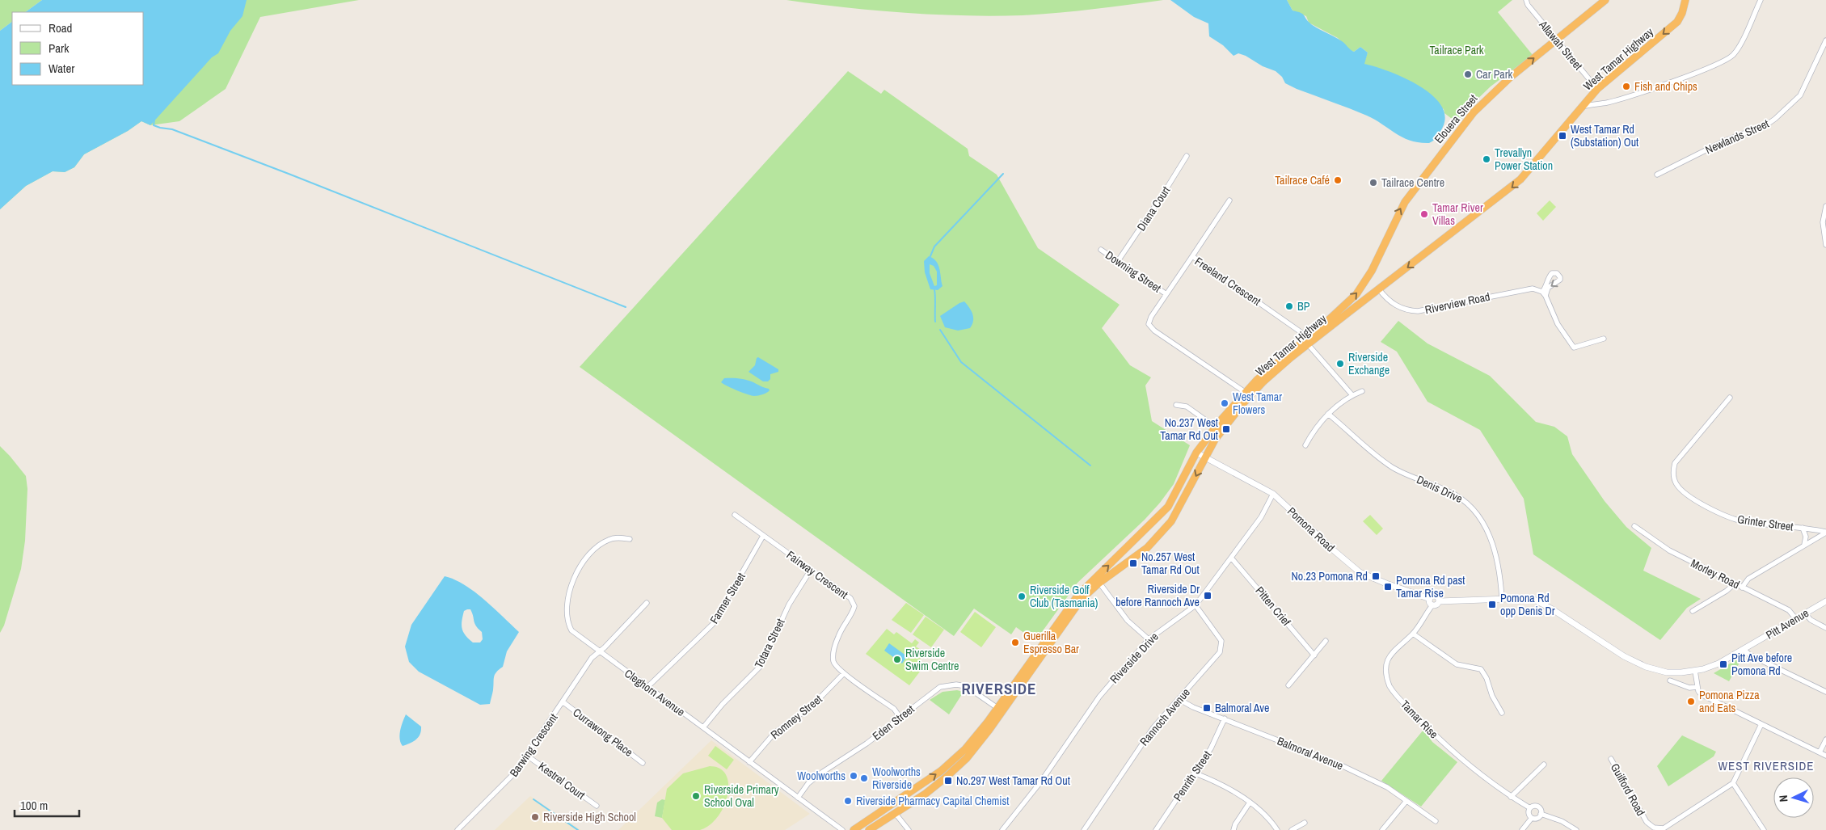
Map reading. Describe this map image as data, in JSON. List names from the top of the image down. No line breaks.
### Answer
{"streets":{"highway":["West Tamar Highway","Elouera Street"],"street":["Allawah Street","Newlands Street","Diana Court","Downing Street","Freeland Crescent","Riverview Road","Denis Drive","Grinter Street","Pomona Road","Morley Road","Fairway Crescent","Farmer Street","Pitten Crief","Pitt Avenue","Totara Street","Riverside Drive","Cleghorn Avenue","Romney Street","Rannoch Avenue","Tamar Rise","Eden Street","Currawong Place","Barwing Crescent","Balmoral Avenue","Penrith Street","Kestrel Court","Guilford Road"]},"crossings":[["Allawah Street","West Tamar Highway"],["Allawah Street","Elouera Street"],["West Tamar Highway","Elouera Street"],["West Tamar Highway","Freeland Crescent"],["West Tamar Highway","Riverview Road"],["West Tamar Highway","Pomona Road"],["West Tamar Highway","Eden Street"],["Diana Court","Downing Street"],["Downing Street","Freeland Crescent"],["Denis Drive","Pitt Avenue"],["Pomona Road","Riverside Drive"],["Pomona Road","Tamar Rise"],["Morley Road","Pitt Avenue"],["Fairway Crescent","Farmer Street"],["Fairway Crescent","Totara Street"],["Fairway Crescent","Romney Street"],["Fairway Crescent","Eden Street"],["Farmer Street","Cleghorn Avenue"],["Pitten Crief","Riverside Drive"],["Totara Street","Cleghorn Avenue"],["Riverside Drive","Rannoch Avenue"],["Cleghorn Avenue","Romney Street"],["Cleghorn Avenue","Eden Street"],["Cleghorn Avenue","Barwing Crescent"],["Rannoch Avenue","Balmoral Avenue"],["Currawong Place","Barwing Crescent"],["Barwing Crescent","Kestrel Court"],["Balmoral Avenue","Penrith Street"]],"one_way":["Elouera Street"],"districts":["RIVERSIDE","WEST RIVERSIDE"],"parks":["Tailrace Park"],"places":{"other":["Car Park","Fish and Chips","Trevallyn Power Station","Tailrace Café","Tailrace Centre","Tamar River Villas","BP","Riverside Exchange","West Tamar Flowers","Riverside Golf Club (Tasmania)","Guerilla Espresso Bar","Riverside Swim Centre","Pomona Pizza and Eats","Woolworths","Woolworths Riverside","Riverside Primary School Oval","Riverside Pharmacy Capital Chemist","Riverside High School"],"transit":["West Tamar Rd (Substation) Out","No.237 West Tamar Rd Out","No.257 West Tamar Rd Out","No.23 Pomona Rd","Pomona Rd past Tamar Rise","Riverside Dr before Rannoch Ave","Pomona Rd opp Denis Dr","Pitt Ave before Pomona Rd","Balmoral Ave","No.297 West Tamar Rd Out"]},"legend":["Road","Park","Water"],"scale_bar":"100 m","north":"left"}
